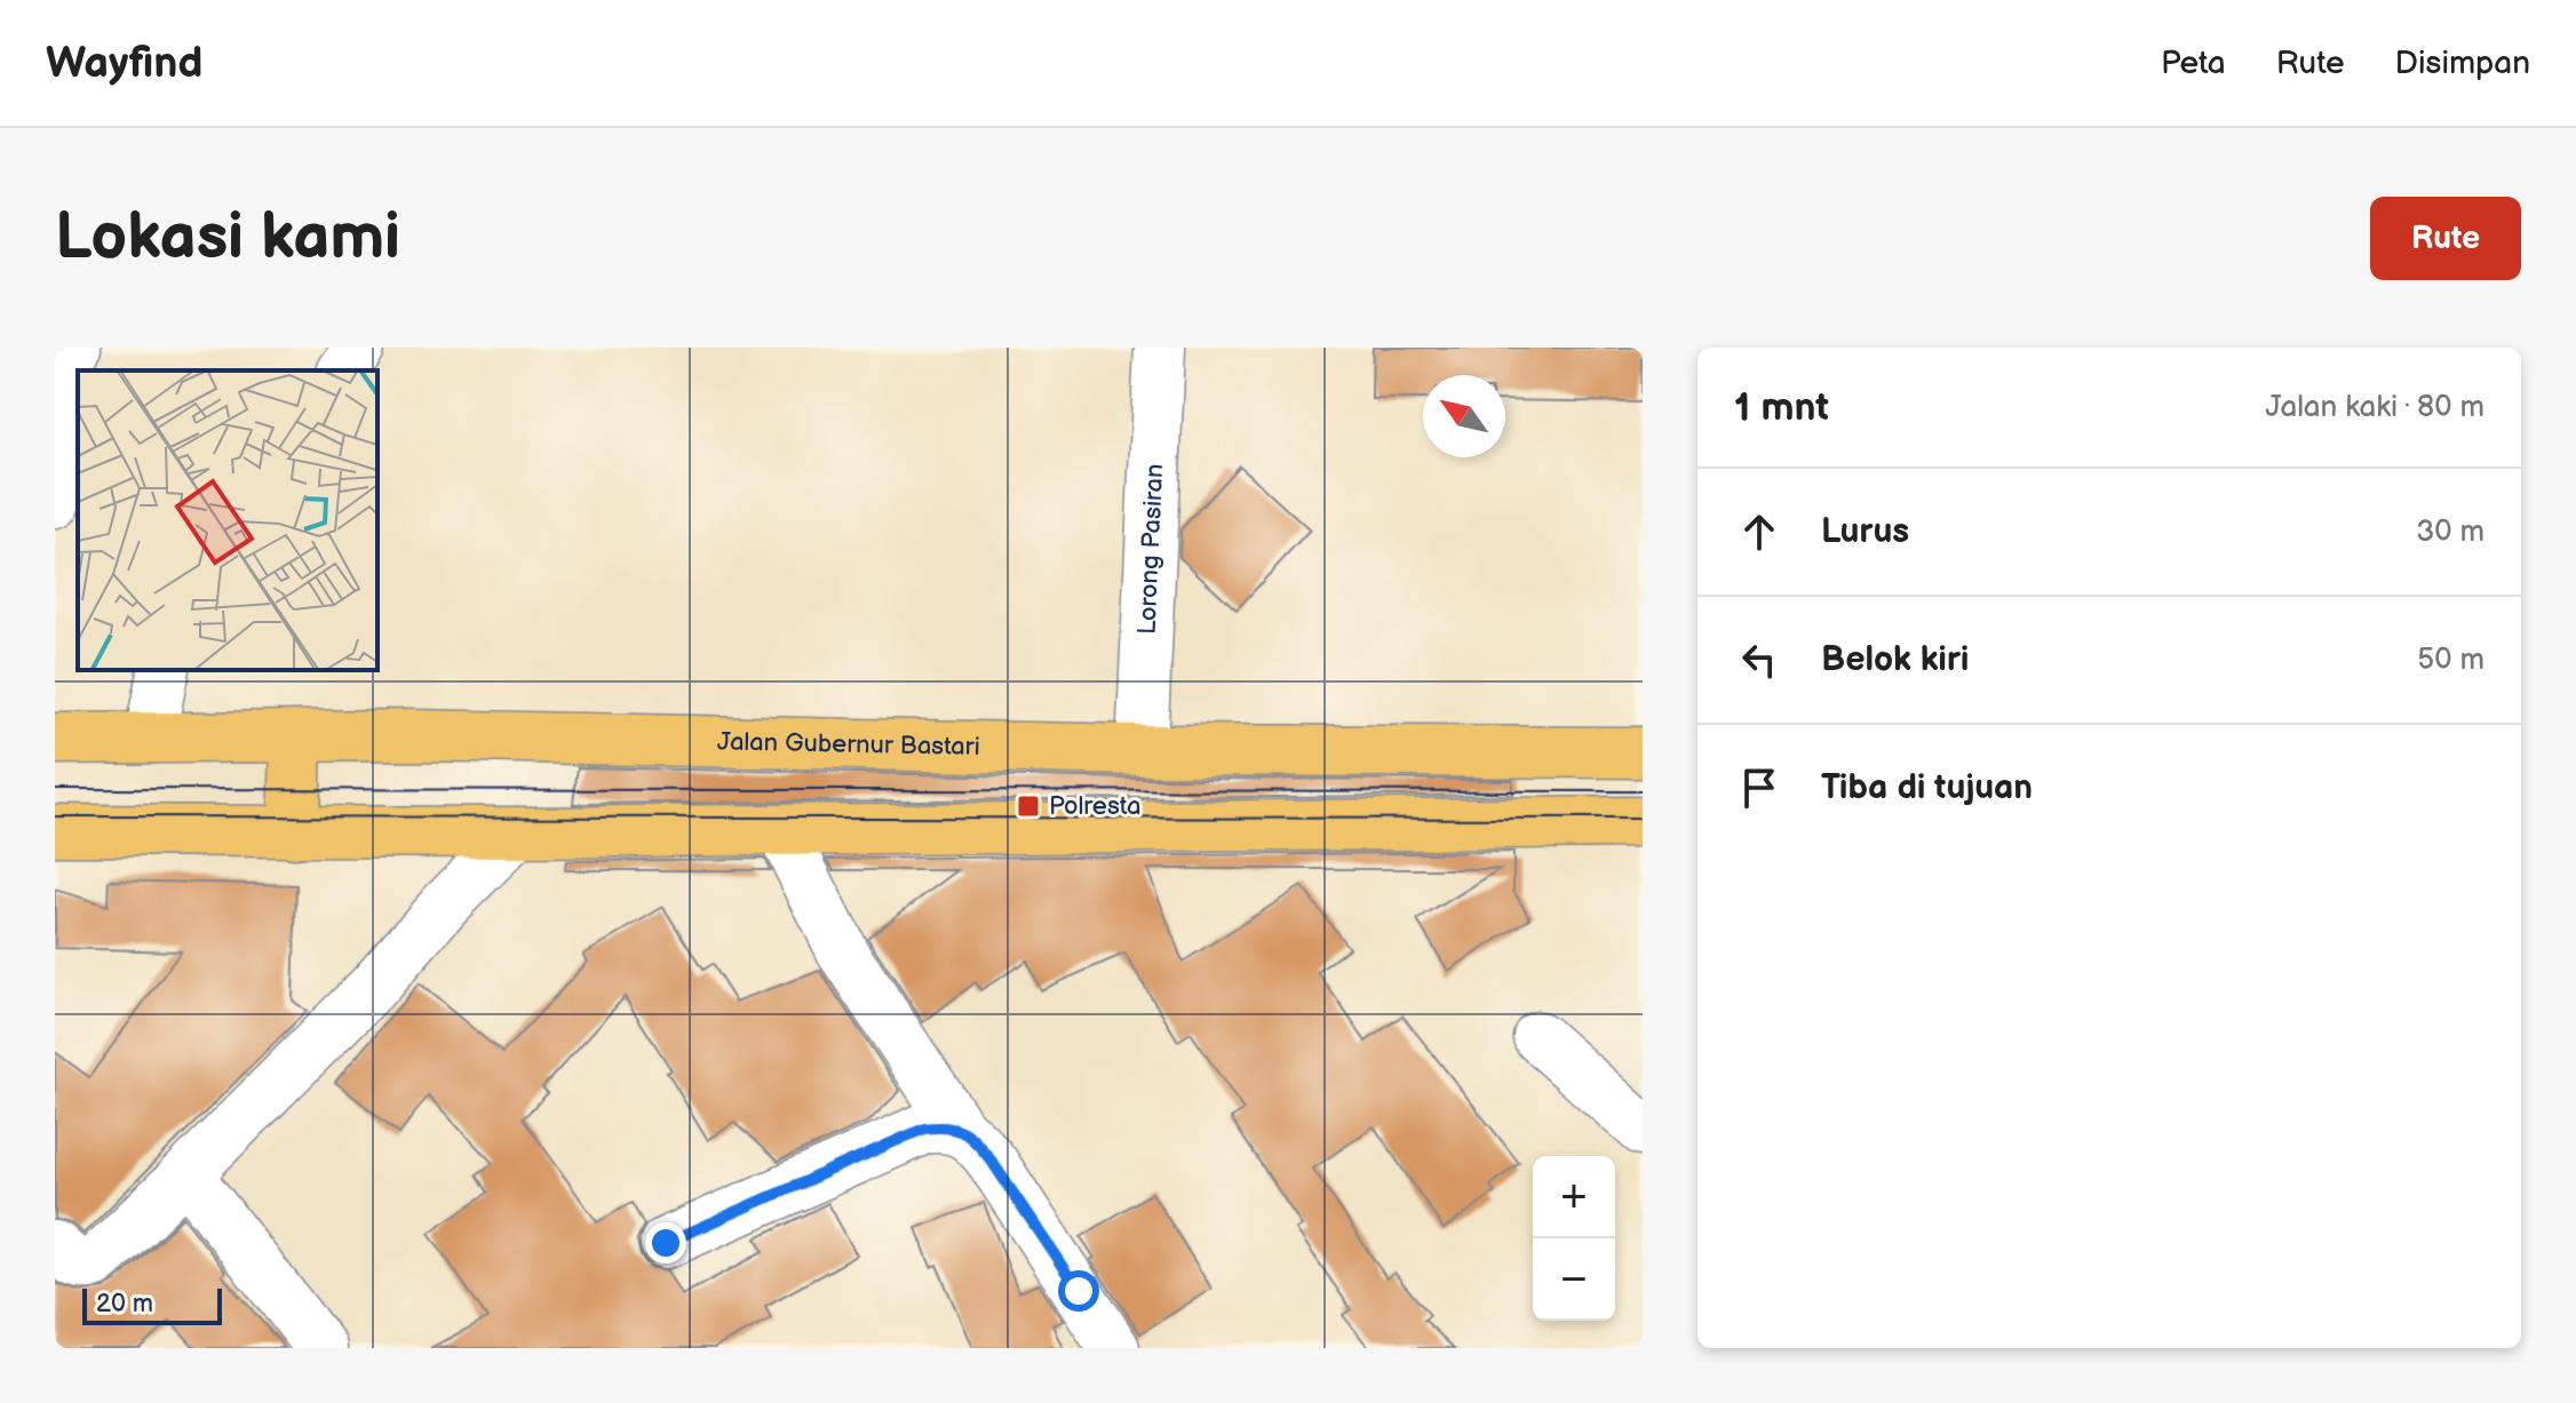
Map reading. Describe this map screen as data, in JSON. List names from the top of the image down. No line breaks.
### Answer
{"streets":{"highway":["Jalan Gubernur Bastari"],"street":["Lorong Pasiran"]},"crossings":[["Lorong Pasiran","Jalan Gubernur Bastari"]],"places":{"transit":["Polresta"]},"scale_bar":"20 m","north":"top left","page":{"header":"Wayfind","nav":["Peta","Rute","Disimpan"],"buttons":"Rute","title":"Lokasi kami","heading":["1 mnt","Jalan kaki · 80 m"],"list":[["Lurus","30 m"],["Belok kiri","50 m"],"Tiba di tujuan"],"map_buttons":["+","−"],"scale":"20 m"}}
